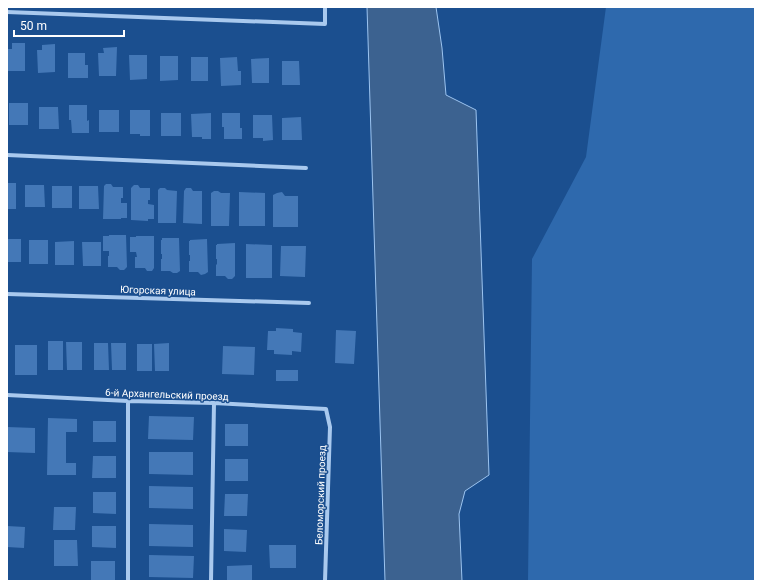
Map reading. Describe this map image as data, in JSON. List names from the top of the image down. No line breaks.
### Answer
{"streets":{"street":["Югорская улица","6-й Архангельский проезд","Беломорский проезд"]},"crossings":[["6-й Архангельский проезд","Беломорский проезд"]],"scale_bar":"50 m"}
